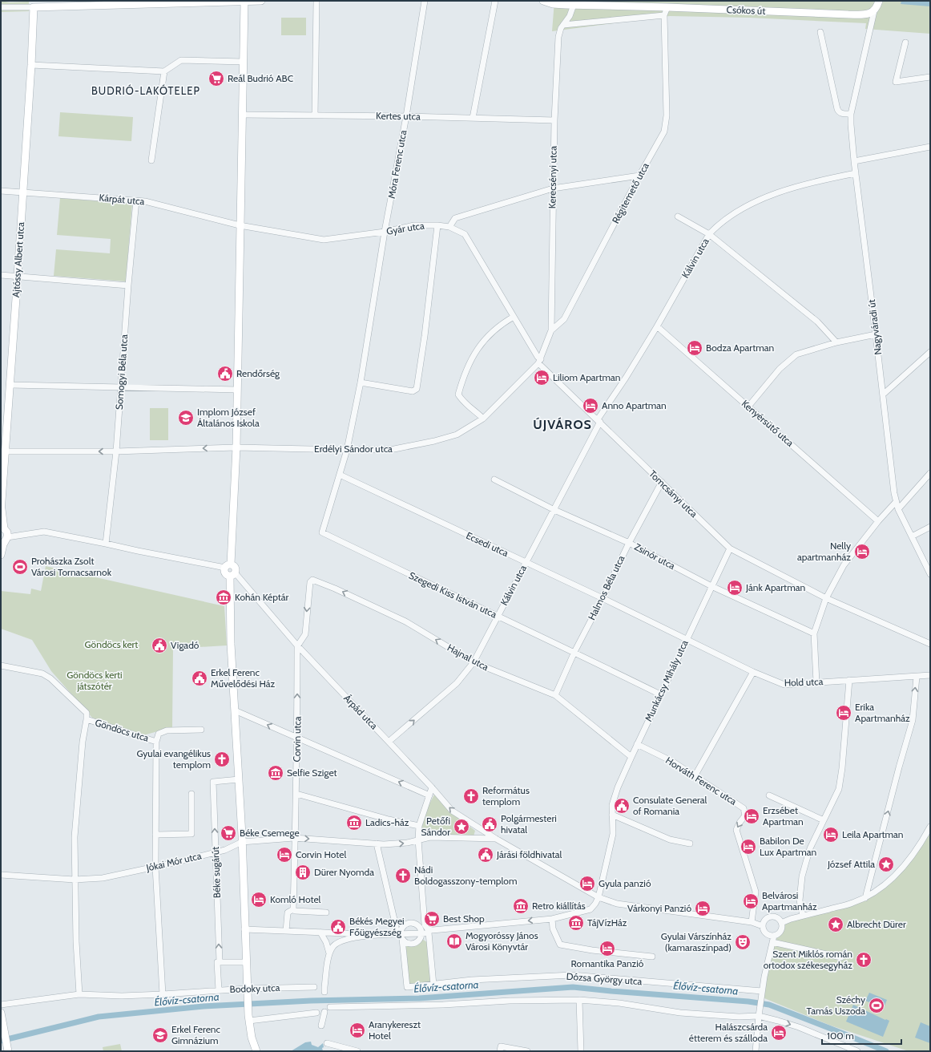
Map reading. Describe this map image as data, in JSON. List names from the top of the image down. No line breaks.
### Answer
{"streets":{"main road":["Csókos út","Ajtóssy Albert utca"],"street":["Kertes utca","Móra Ferenc utca","Kerecsényi utca","Régitemető utca","Kárpát utca","Gyár utca","Kálvin utca","Nagyváradi út","Somogyi Béla utca","Kenyérsütő utca","Erdélyi Sándor utca","Tomcsányi utca","Ecsedi utca","Zsinór utca","Halmos Béla utca","Szegedi Kiss István utca","Hajnal utca","Munkácsy Mihály utca","Hold utca","Árpád utca","Göndöcs utca","Corvin utca","Horváth Ferenc utca","Jókai Mór utca","Béke sugárút","Dózsa György utca","Bodoky utca"]},"crossings":[["Csókos út","Kerecsényi utca"],["Csókos út","Régitemető utca"],["Csókos út","Nagyváradi út"],["Kertes utca","Móra Ferenc utca"],["Kertes utca","Kerecsényi utca"],["Móra Ferenc utca","Gyár utca"],["Móra Ferenc utca","Szegedi Kiss István utca"],["Kerecsényi utca","Régitemető utca"],["Régitemető utca","Erdélyi Sándor utca"],["Régitemető utca","Tomcsányi utca"],["Kárpát utca","Gyár utca"],["Kárpát utca","Ajtóssy Albert utca"],["Kárpát utca","Somogyi Béla utca"],["Gyár utca","Tomcsányi utca"],["Kálvin utca","Nagyváradi út"],["Kálvin utca","Kenyérsütő utca"],["Kálvin utca","Tomcsányi utca"],["Kálvin utca","Ecsedi utca"],["Kálvin utca","Zsinór utca"],["Kálvin utca","Szegedi Kiss István utca"],["Kálvin utca","Hajnal utca"],["Kálvin utca","Árpád utca"],["Ajtóssy Albert utca","Erdélyi Sándor utca"],["Somogyi Béla utca","Erdélyi Sándor utca"],["Erdélyi Sándor utca","Tomcsányi utca"],["Erdélyi Sándor utca","Szegedi Kiss István utca"],["Tomcsányi utca","Halmos Béla utca"],["Tomcsányi utca","Munkácsy Mihály utca"],["Ecsedi utca","Halmos Béla utca"],["Ecsedi utca","Szegedi Kiss István utca"],["Ecsedi utca","Munkácsy Mihály utca"],["Ecsedi utca","Hold utca"],["Zsinór utca","Halmos Béla utca"],["Zsinór utca","Munkácsy Mihály utca"],["Halmos Béla utca","Szegedi Kiss István utca"],["Halmos Béla utca","Hajnal utca"],["Szegedi Kiss István utca","Munkácsy Mihály utca"],["Hajnal utca","Munkácsy Mihály utca"],["Hajnal utca","Árpád utca"],["Hajnal utca","Corvin utca"],["Munkácsy Mihály utca","Hold utca"],["Munkácsy Mihály utca","Árpád utca"],["Munkácsy Mihály utca","Horváth Ferenc utca"],["Árpád utca","Corvin utca"],["Árpád utca","Horváth Ferenc utca"],["Árpád utca","Jókai Mór utca"],["Corvin utca","Jókai Mór utca"],["Jókai Mór utca","Béke sugárút"],["Béke sugárút","Bodoky utca"]],"one_way":["Erdélyi Sándor utca","Horváth Ferenc utca","Béke sugárút"],"districts":["BUDRIÓ-LAKÓTELEP","ÚJVÁROS"],"water":["Élővíz-csatorna"],"parks":["Göndöcs kert","Göndöcs kerti játszótér"],"places":{"supermarket":["Reál Budrió ABC","Béke Csemege","Best Shop"],"hotel":["Bodza Apartman","Liliom Apartman","Anno Apartman","Nelly apartmanház","Jánk Apartman","Erika Apartmanház","Erzsébet Apartman","Leila Apartman","Babilon De Lux Apartman","Corvin Hotel","Gyula panzió","Komló Hotel","Belvárosi Apartmanház","Várkonyi Panzió","Romantika Panzió","Aranykereszt Hotel","Halászcsárda étterem és szálloda"],"public building":["Rendőrség","Vigadó","Erkel Ferenc Művelődési Ház","Consulate General of Romania","Polgármesteri hivatal","Járási földhivatal","Békés Megyei Főügyészség"],"school or university":["Implom József Általános Iskola","Erkel Ferenc Gimnázium"],"sports":["Prohászka Zsolt Városi Tornacsarnok","Széchy Tamás Uszoda"],"museum":["Kohán Képtár","Selfie Sziget","Ladics-ház","Retro kiállítás","TájVízHáz"],"church":["Gyulai evangélikus templom","Református templom","Nádi Boldogasszony-templom","Szent Miklós román ortodox székesegyház"],"place":["Petőfi Sándor","József Attila","Albrecht Dürer"],"building":["Dürer Nyomda"],"library":["Mogyoróssy János Városi Könyvtár"],"theatre":["Gyulai Várszínház (kamaraszínpad)"]},"scale_bar":"100 m"}
